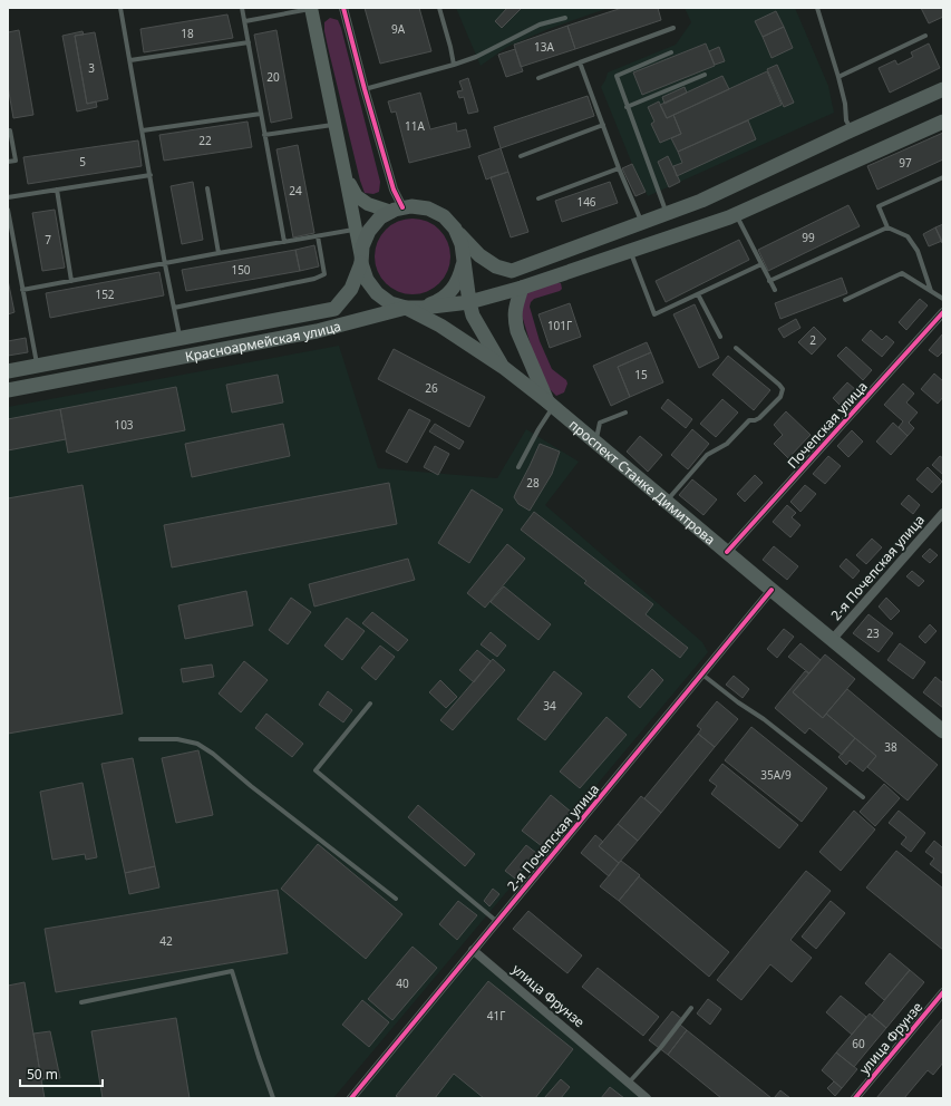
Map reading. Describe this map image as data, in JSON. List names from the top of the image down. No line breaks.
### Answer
{"streets":{"main road":["Красноармейская улица","проспект Станке Димитрова"],"street":["Почепская улица","2-я Почепская улица","улица Фрунзе"]},"crossings":[["Почепская улица","проспект Станке Димитрова"],["проспект Станке Димитрова","2-я Почепская улица"],["2-я Почепская улица","улица Фрунзе"]],"house_numbers":["9А","18","13А","3","20","11А","22","5","97","24","146","99","7","150","152","101Г","2","15","26","103","28","23","34","38","35А/9","42","40","41Г","60"],"scale_bar":"50 m"}
